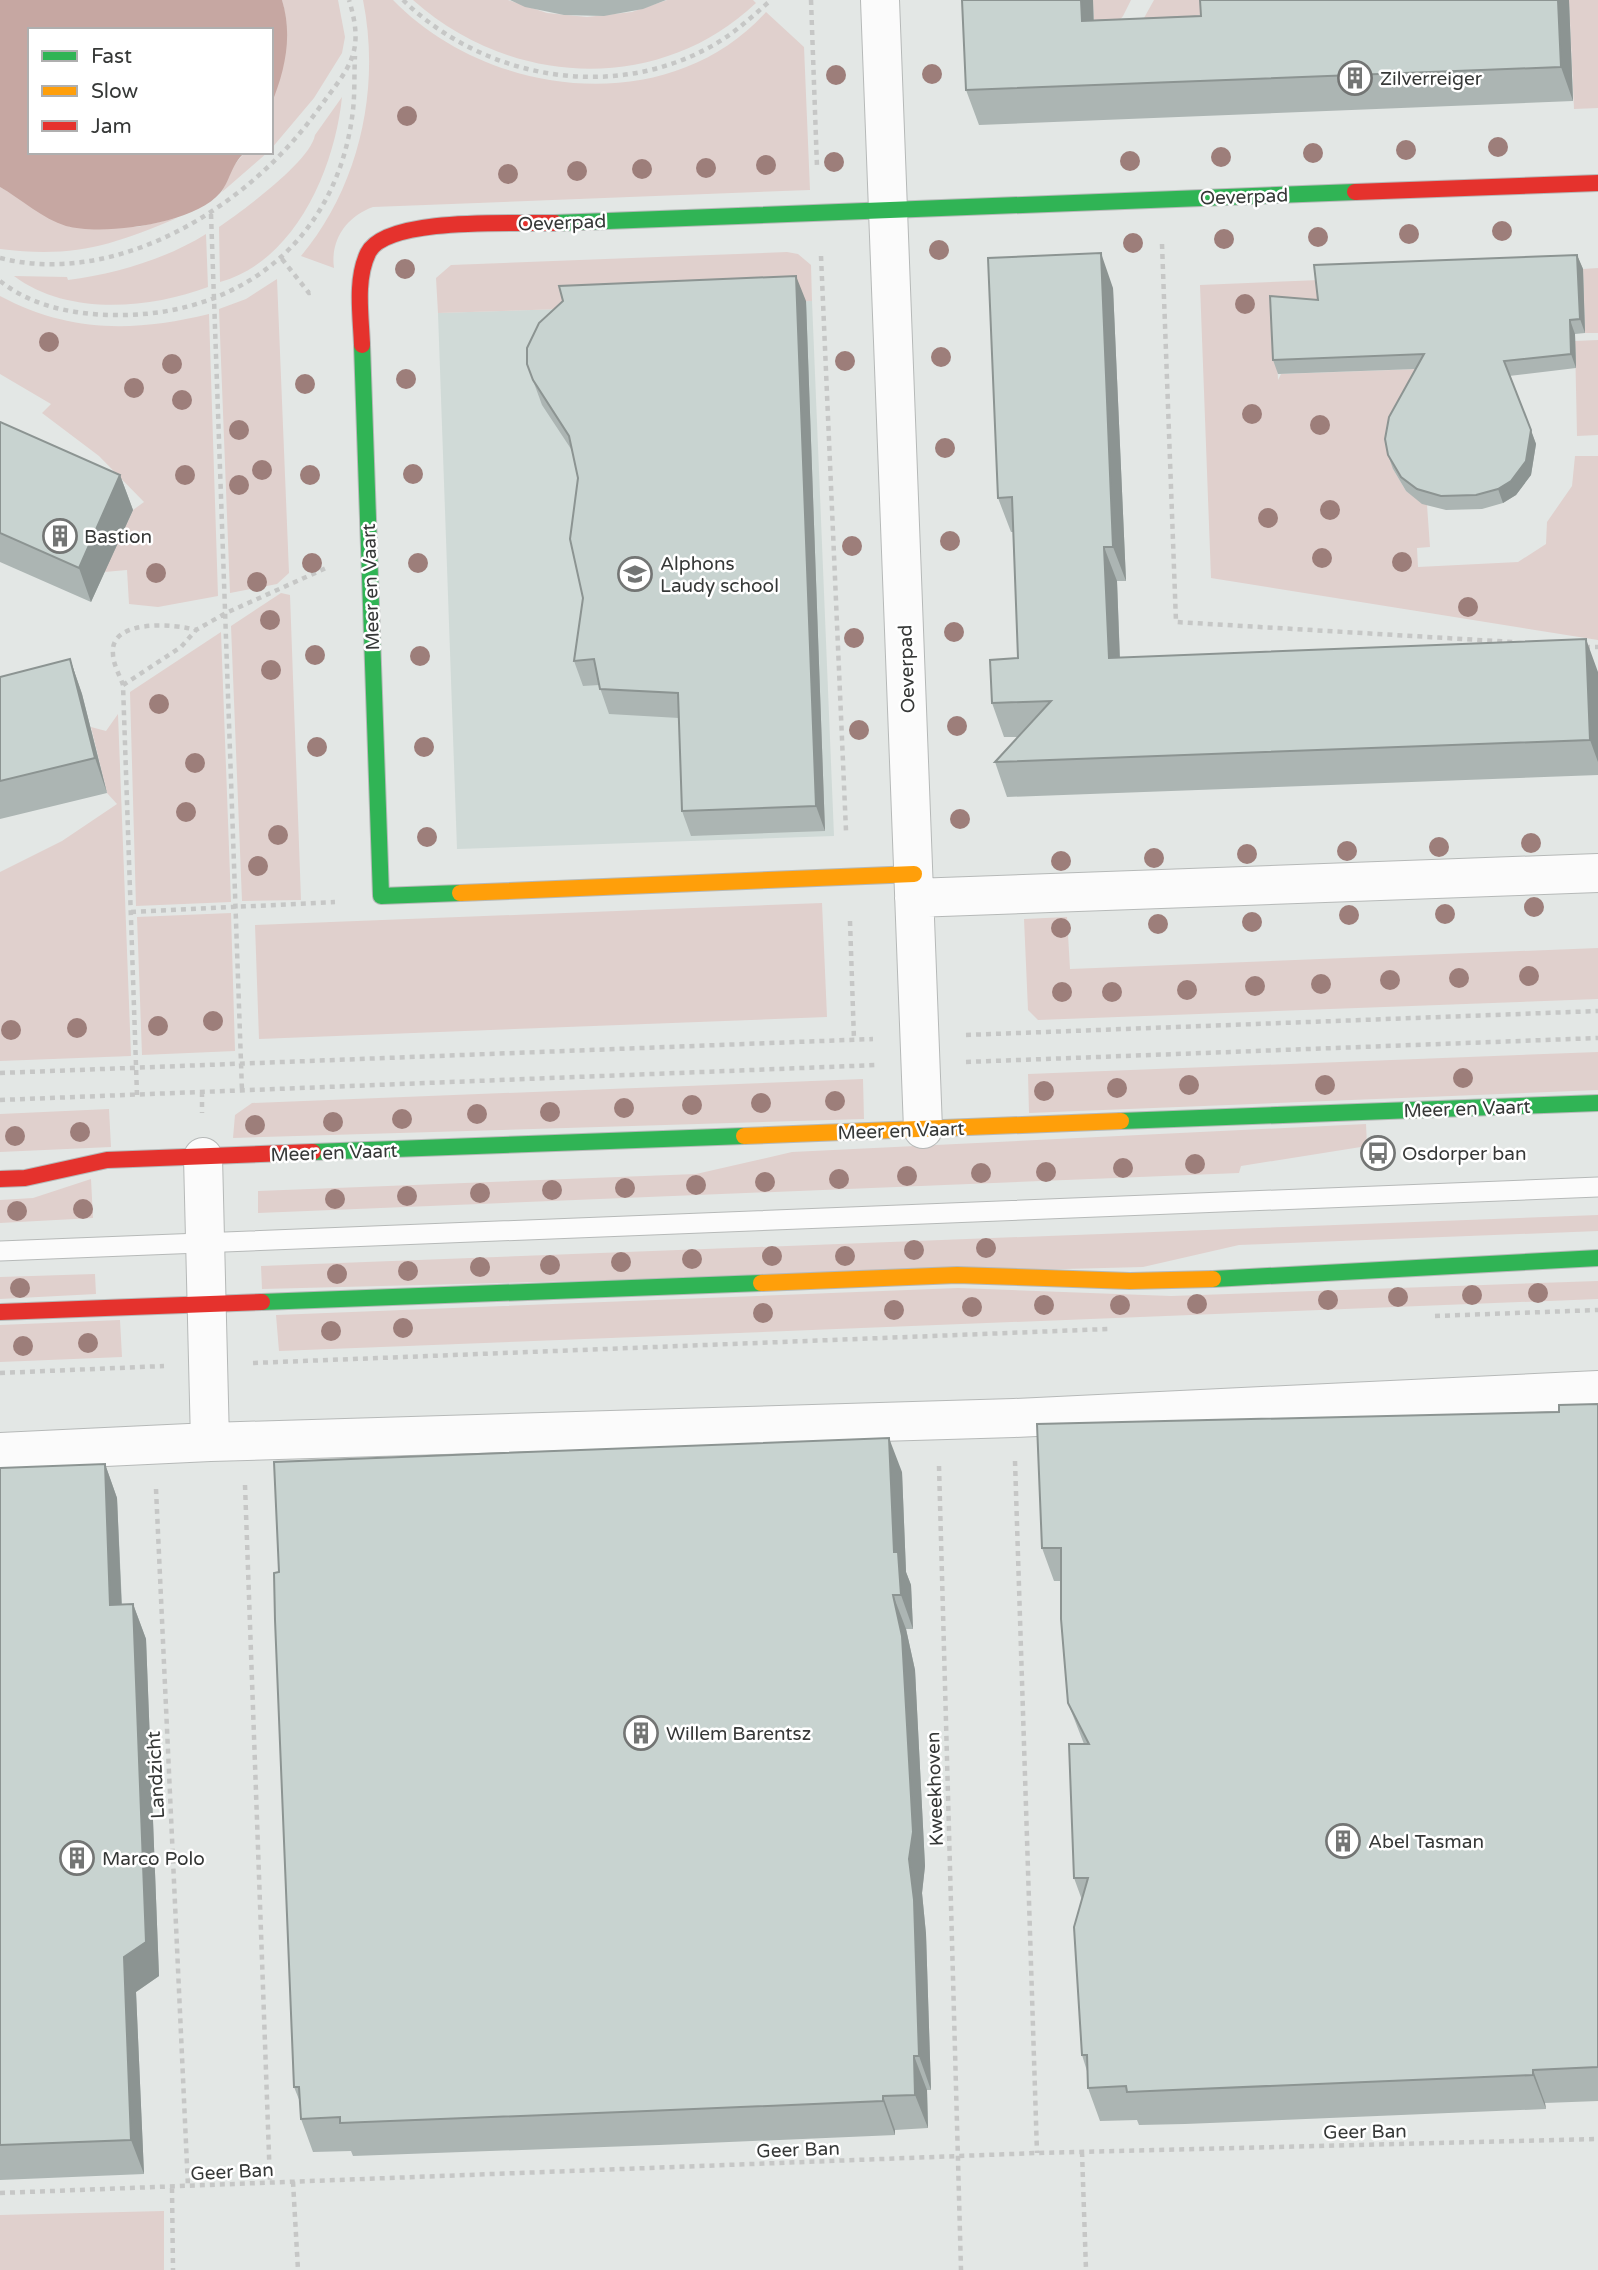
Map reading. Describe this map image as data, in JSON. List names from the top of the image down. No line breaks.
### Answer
{"streets":{"main road":["Oeverpad","Meer en Vaart"],"path":["Landzicht","Kweekhoven","Geer Ban"]},"crossings":[["Oeverpad","Meer en Vaart"],["Landzicht","Geer Ban"],["Kweekhoven","Geer Ban"]],"places":{"building":["Zilverreiger","Bastion","Willem Barentsz","Abel Tasman","Marco Polo"],"school or university":["Alphons Laudy school"],"bus stop":["Osdorper ban"]},"legend":["Fast","Slow","Jam"]}
